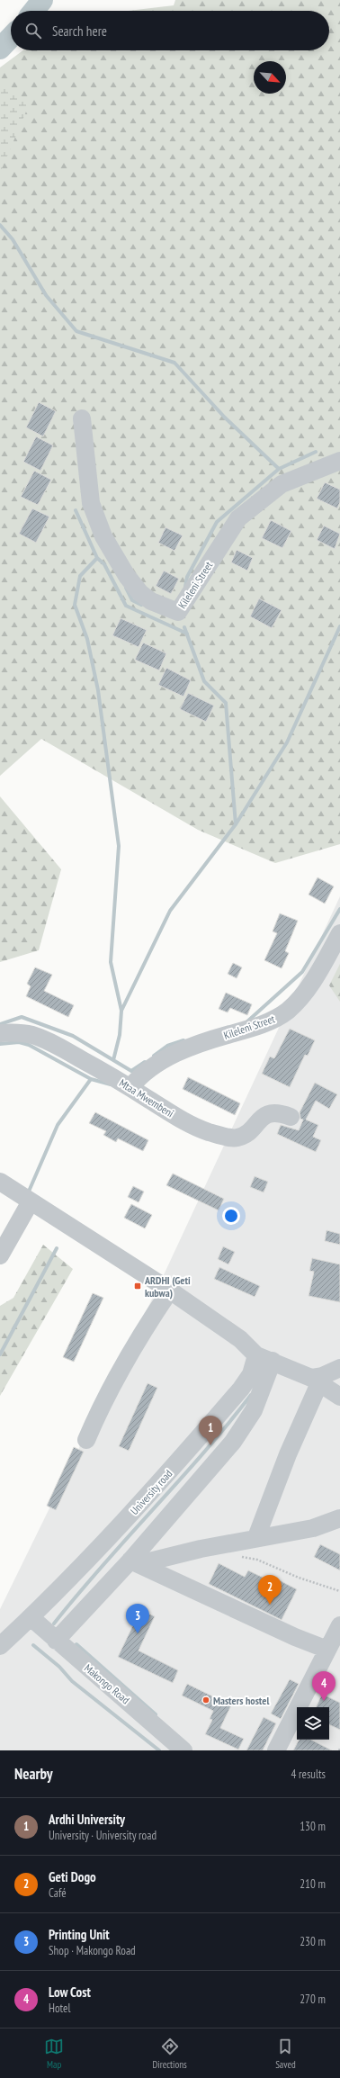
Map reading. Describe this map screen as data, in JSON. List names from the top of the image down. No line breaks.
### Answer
{"streets":{"street":["Kileleni Street","Mtaa Mwembeni","University road","Makongo Road"]},"crossings":[["Kileleni Street","Mtaa Mwembeni"],["University road","Makongo Road"]],"places":{"transit":["ARDHI (Geti kubwa)"],"other":["Masters hostel"]},"north":"bottom right","page":{"search":"Search here","pins":["1","2","3","4"],"heading":["Nearby","4 results"],"list":[{"mark":"1","name":"Ardhi University","note":"University · University road","value":"130 m"},{"mark":"2","name":"Geti Dogo","note":"Café","value":"210 m"},{"mark":"3","name":"Printing Unit","note":"Shop · Makongo Road","value":"230 m"},{"mark":"4","name":"Low Cost","note":"Hotel","value":"270 m"}],"nav":["Map","Directions","Saved"]}}
